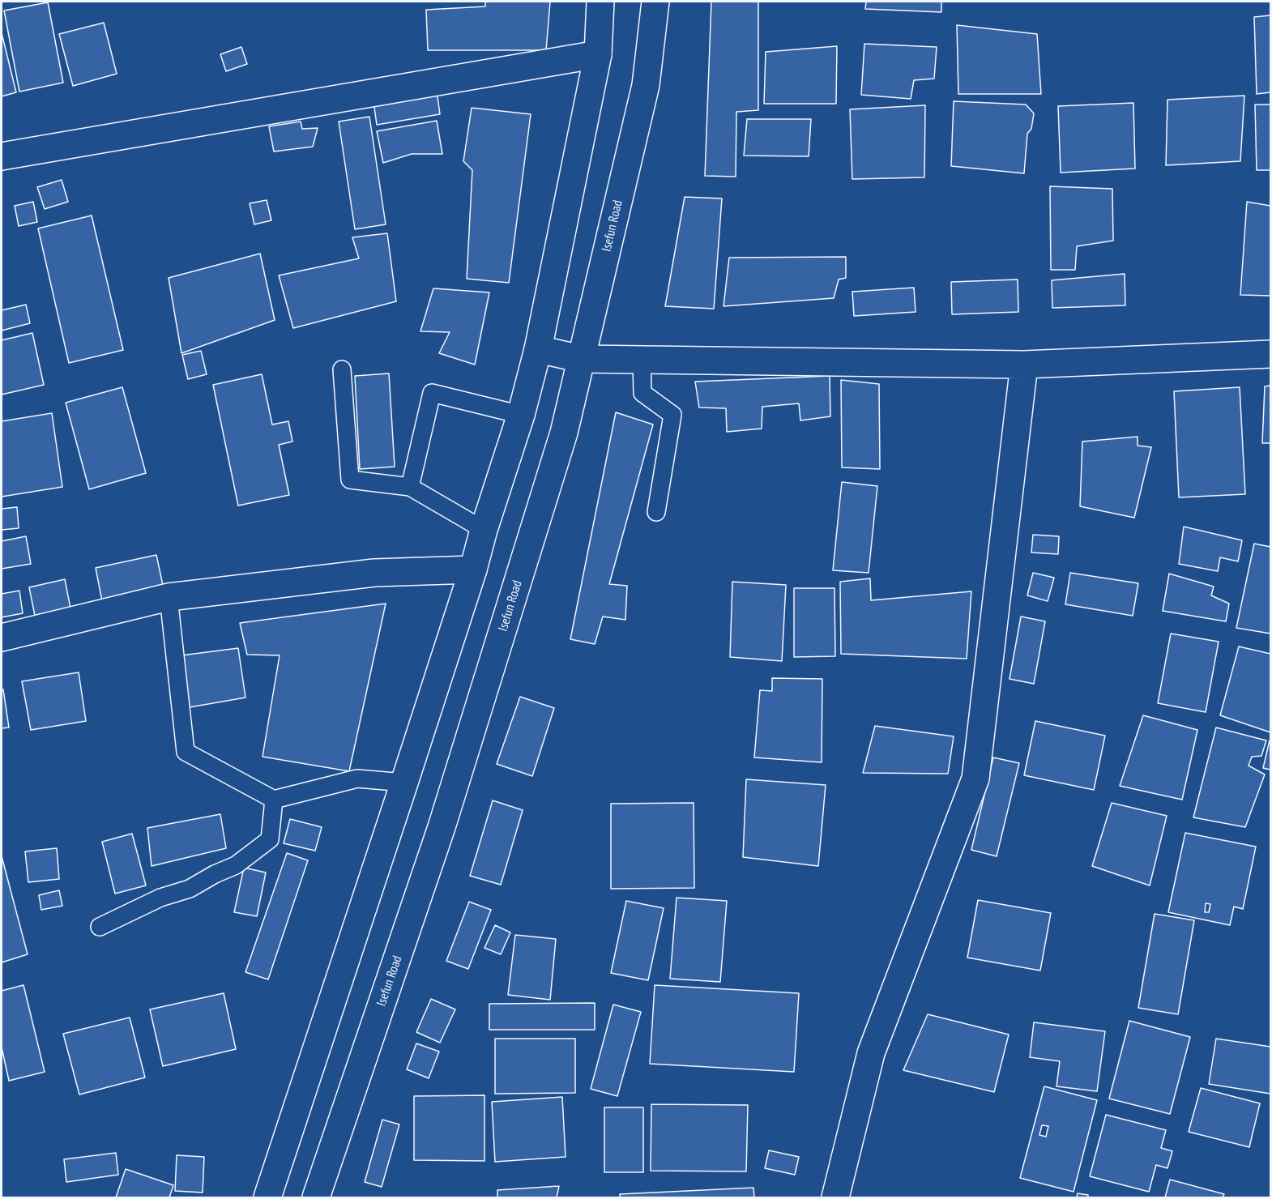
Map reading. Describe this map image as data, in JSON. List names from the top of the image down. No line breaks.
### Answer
{"streets":{"street":["Isefun Road"]}}
